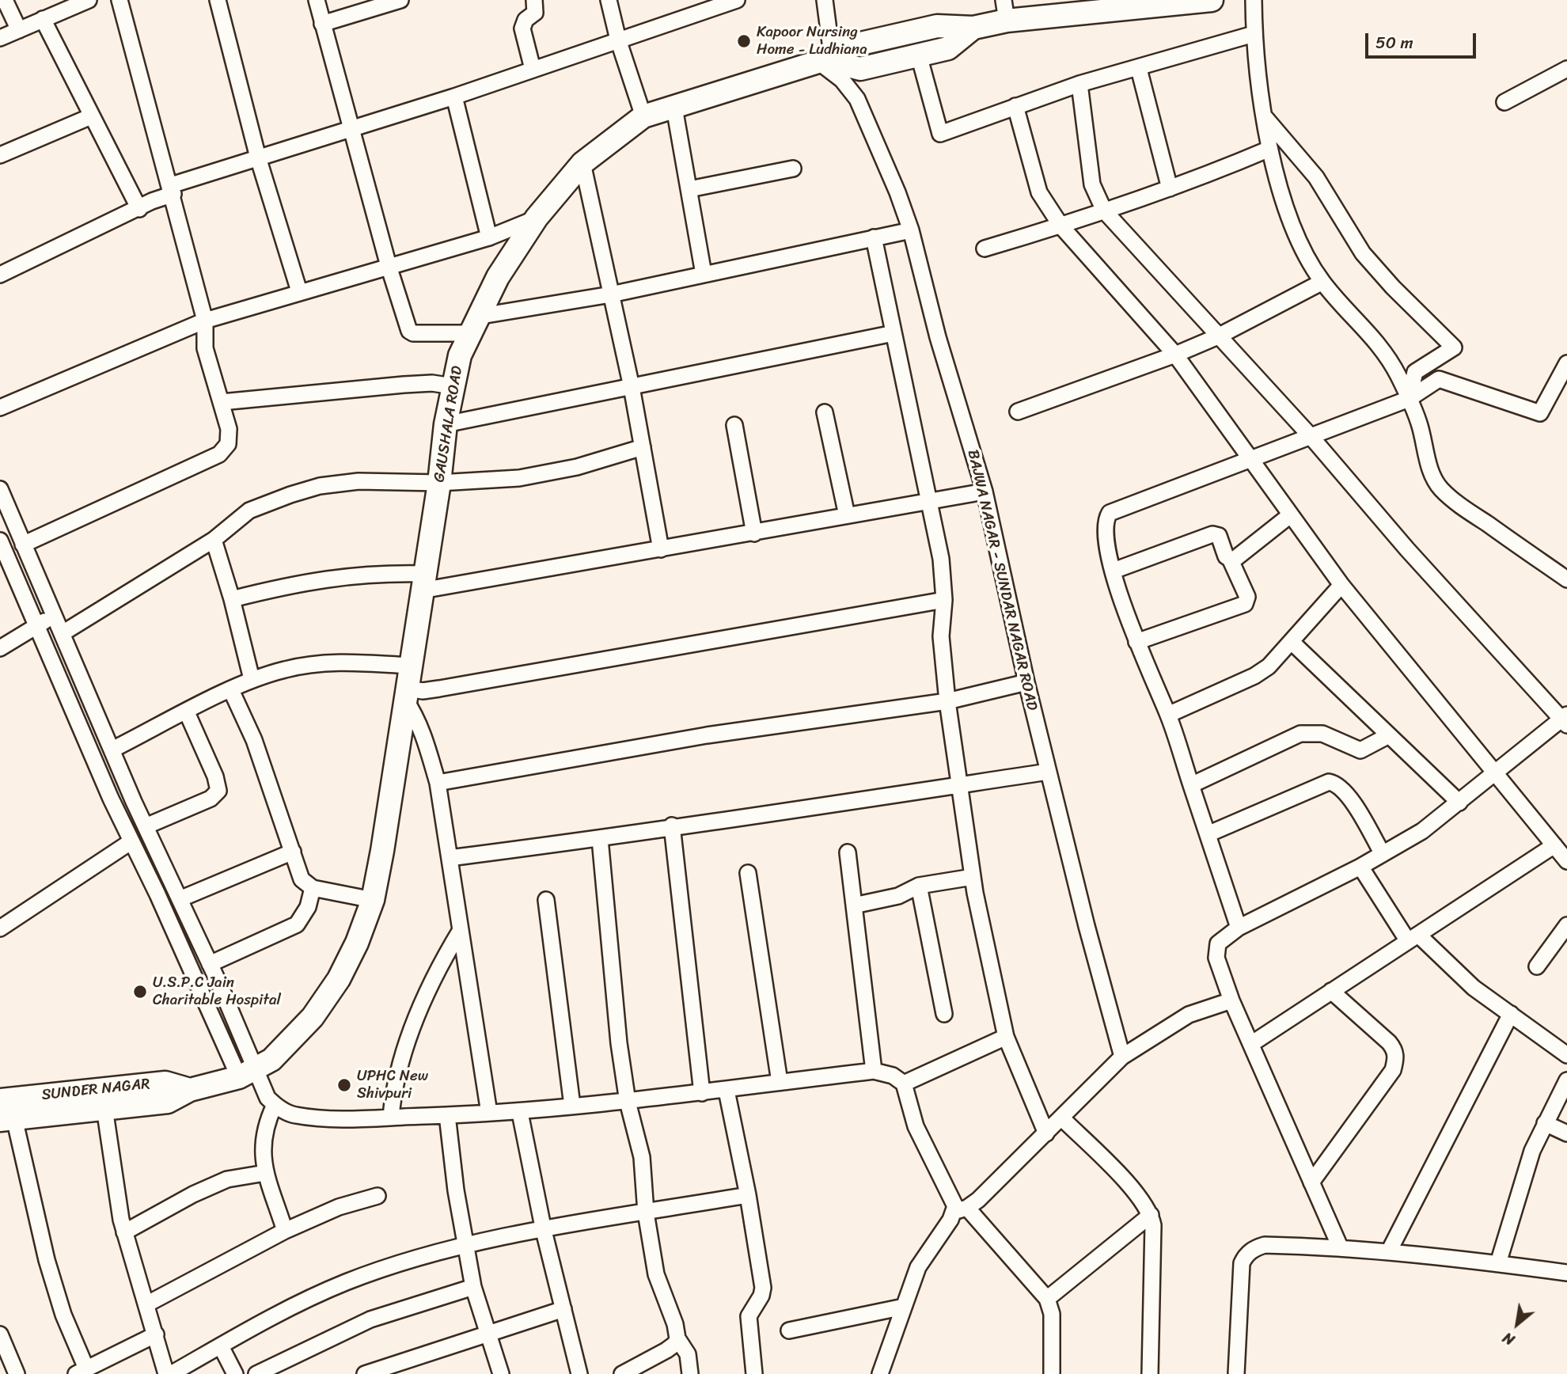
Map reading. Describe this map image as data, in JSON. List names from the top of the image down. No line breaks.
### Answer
{"streets":{"street":["GAUSHALA ROAD","BAJWA NAGAR - SUNDAR NAGAR ROAD","SUNDER NAGAR"]},"crossings":[["GAUSHALA ROAD","BAJWA NAGAR - SUNDAR NAGAR ROAD"],["GAUSHALA ROAD","SUNDER NAGAR"]],"places":["Kapoor Nursing Home - Ludhiana","U.S.P.C Jain Charitable Hospital","UPHC New Shivpuri"],"scale_bar":"50 m","north":"bottom left"}
